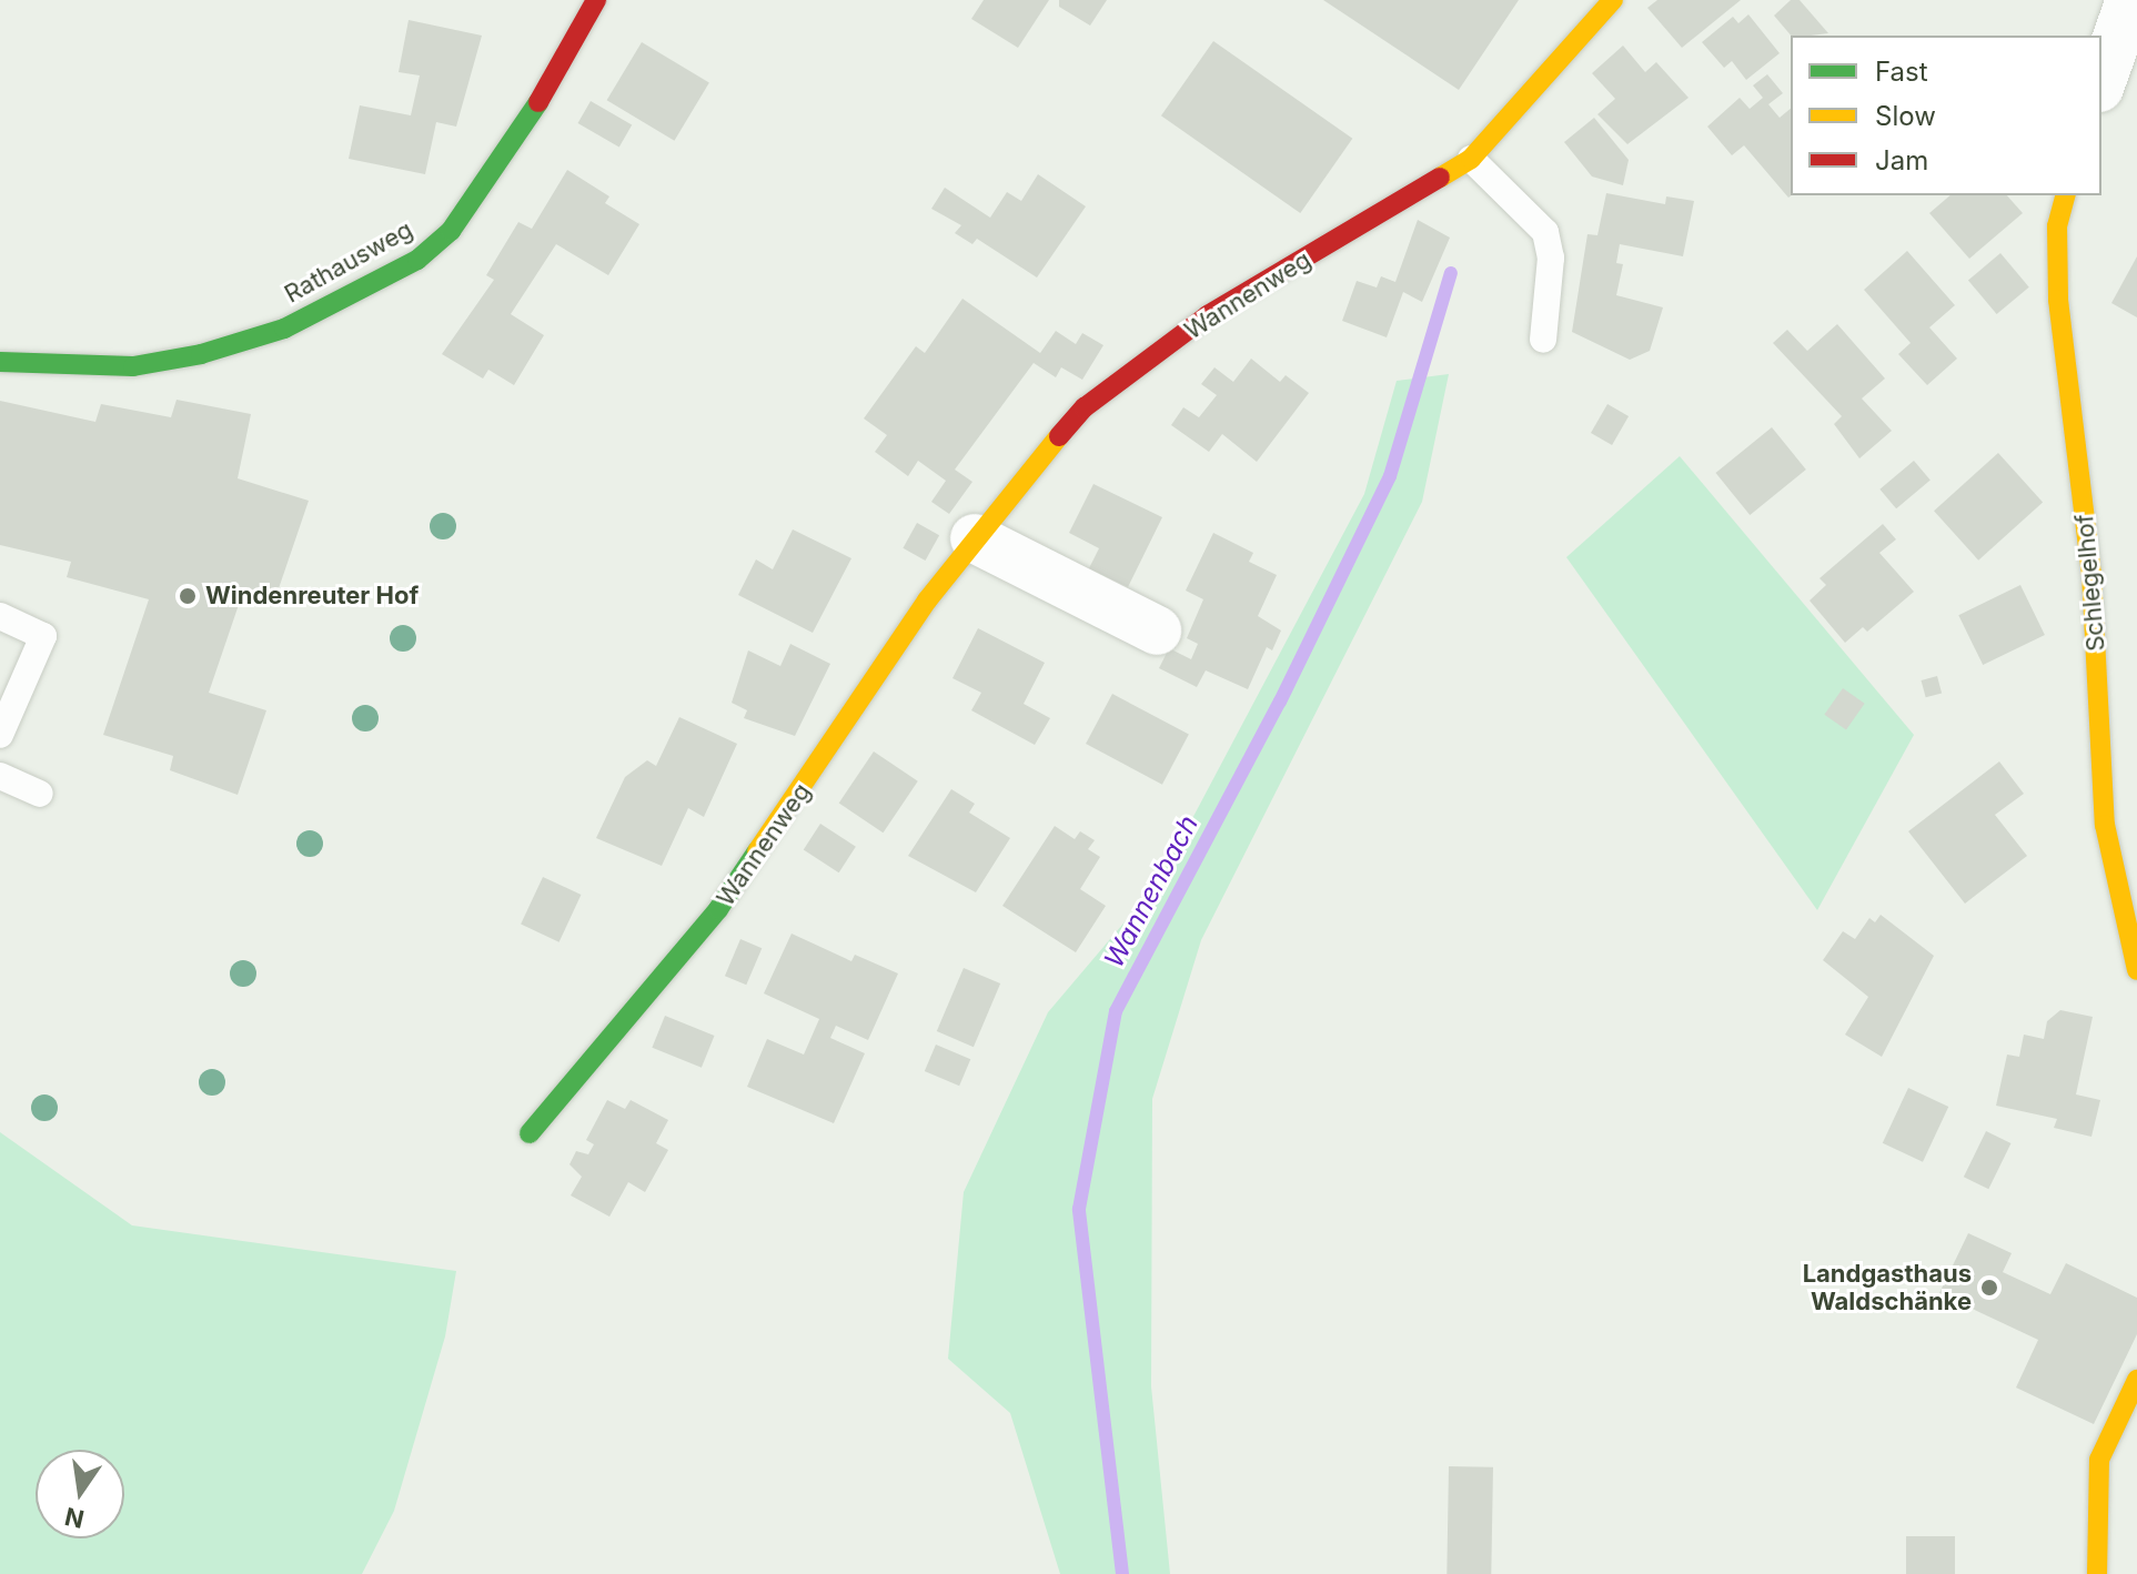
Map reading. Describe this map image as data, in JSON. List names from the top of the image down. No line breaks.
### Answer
{"streets":{"street":["Rathausweg","Wannenweg","Schlegelhof"]},"water":["Wannenbach"],"places":["Windenreuter Hof","Landgasthaus Waldschänke"],"legend":["Fast","Slow","Jam"],"north":"bottom"}
